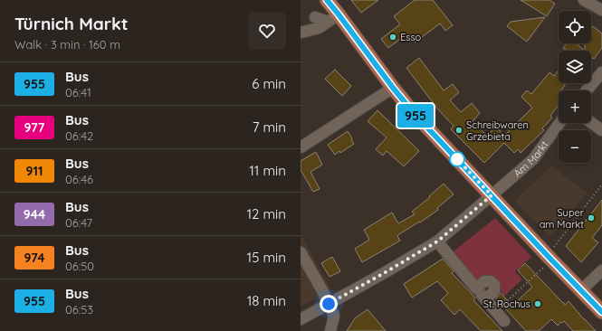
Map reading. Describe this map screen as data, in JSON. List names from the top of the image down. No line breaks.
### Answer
{"streets":{"street":["Am Markt"]},"places":["Esso","Schreibwaren Grzebieta","Super am Markt","St. Rochus"],"lines":["bus line 955"],"page":{"heading":["Türnich Markt","Walk · 3 min · 160 m"],"on_map":"955","map_buttons":["+","−"],"list":[{"mark":"955","name":"Bus","note":"06:41","value":"6 min"},{"mark":"977","name":"Bus","note":"06:42","value":"7 min"},{"mark":"911","name":"Bus","note":"06:46","value":"11 min"},{"mark":"944","name":"Bus","note":"06:47","value":"12 min"},{"mark":"974","name":"Bus","note":"06:50","value":"15 min"},{"mark":"955","name":"Bus","note":"06:53","value":"18 min"}]}}
